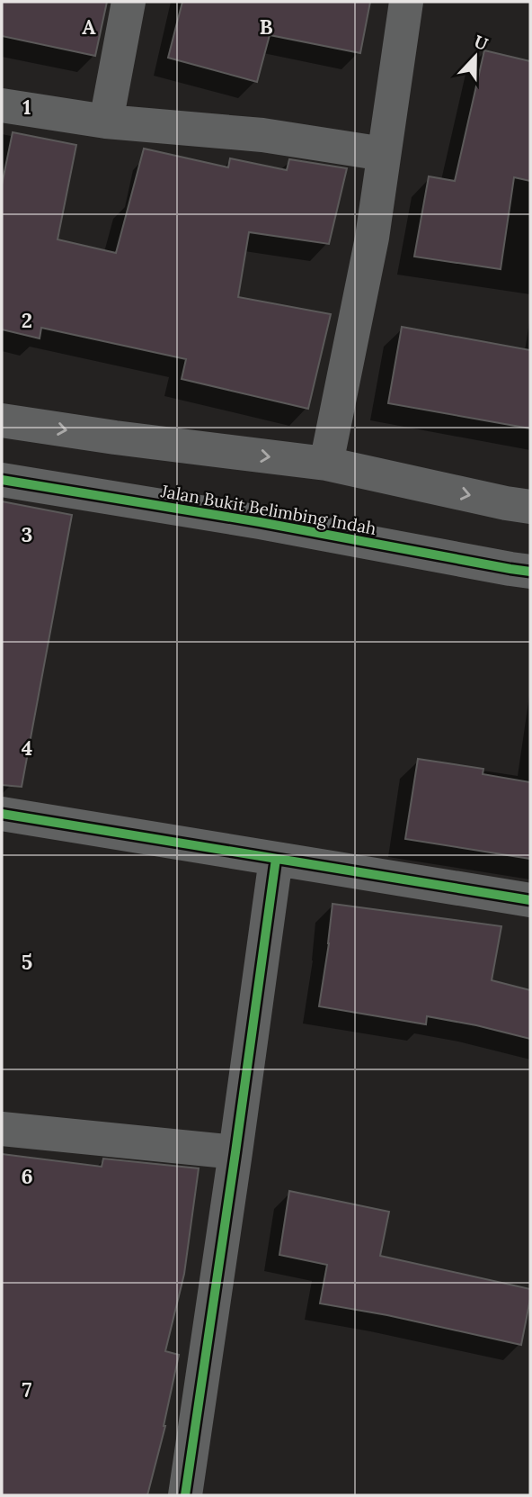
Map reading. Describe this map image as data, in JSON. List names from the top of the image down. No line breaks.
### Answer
{"streets":{"street":["Jalan Bukit Belimbing Indah"]},"north":"top","grid":{"columns":["A","B"],"rows":["1","2","3","4","5","6","7"]}}
